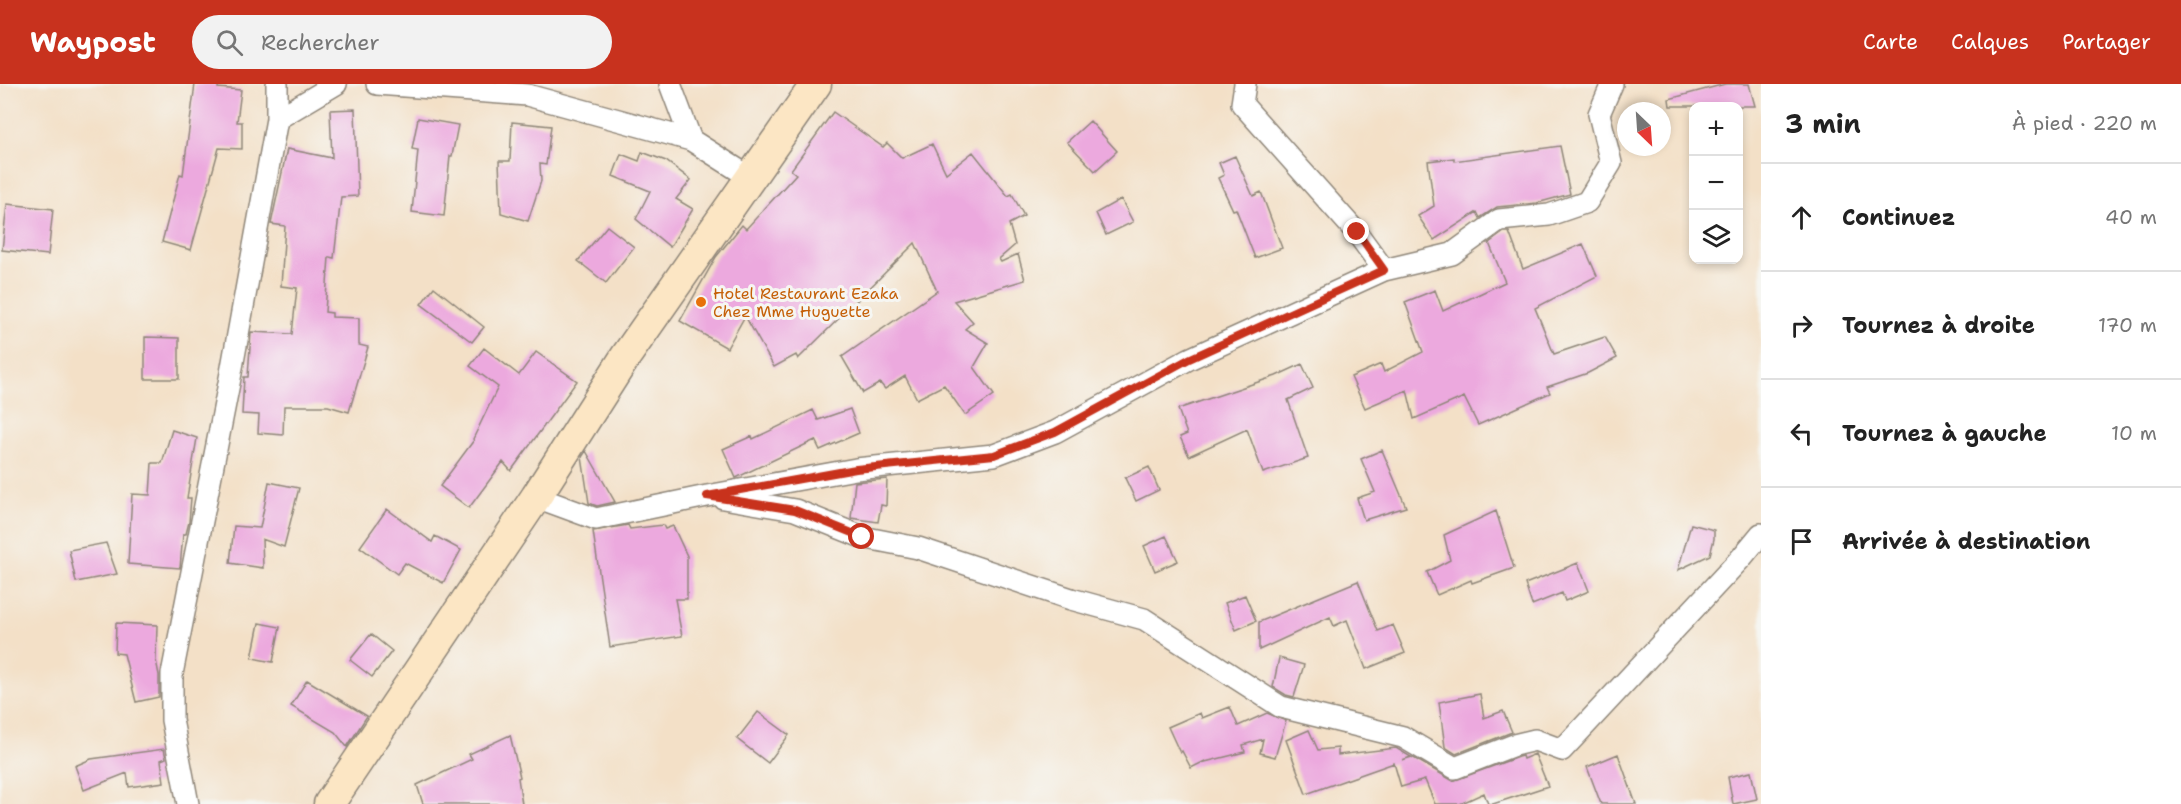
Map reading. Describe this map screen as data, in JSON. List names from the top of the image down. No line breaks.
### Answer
{"places":["Hotel Restaurant Ezaka Chez Mme Huguette"],"north":"bottom right","page":{"header":"Waypost","search":"Rechercher","nav":["Carte","Calques","Partager"],"heading":["3 min","À pied · 220 m"],"map_buttons":["+","−"],"list":[["Continuez","40 m"],["Tournez à droite","170 m"],["Tournez à gauche","10 m"],"Arrivée à destination"]}}
